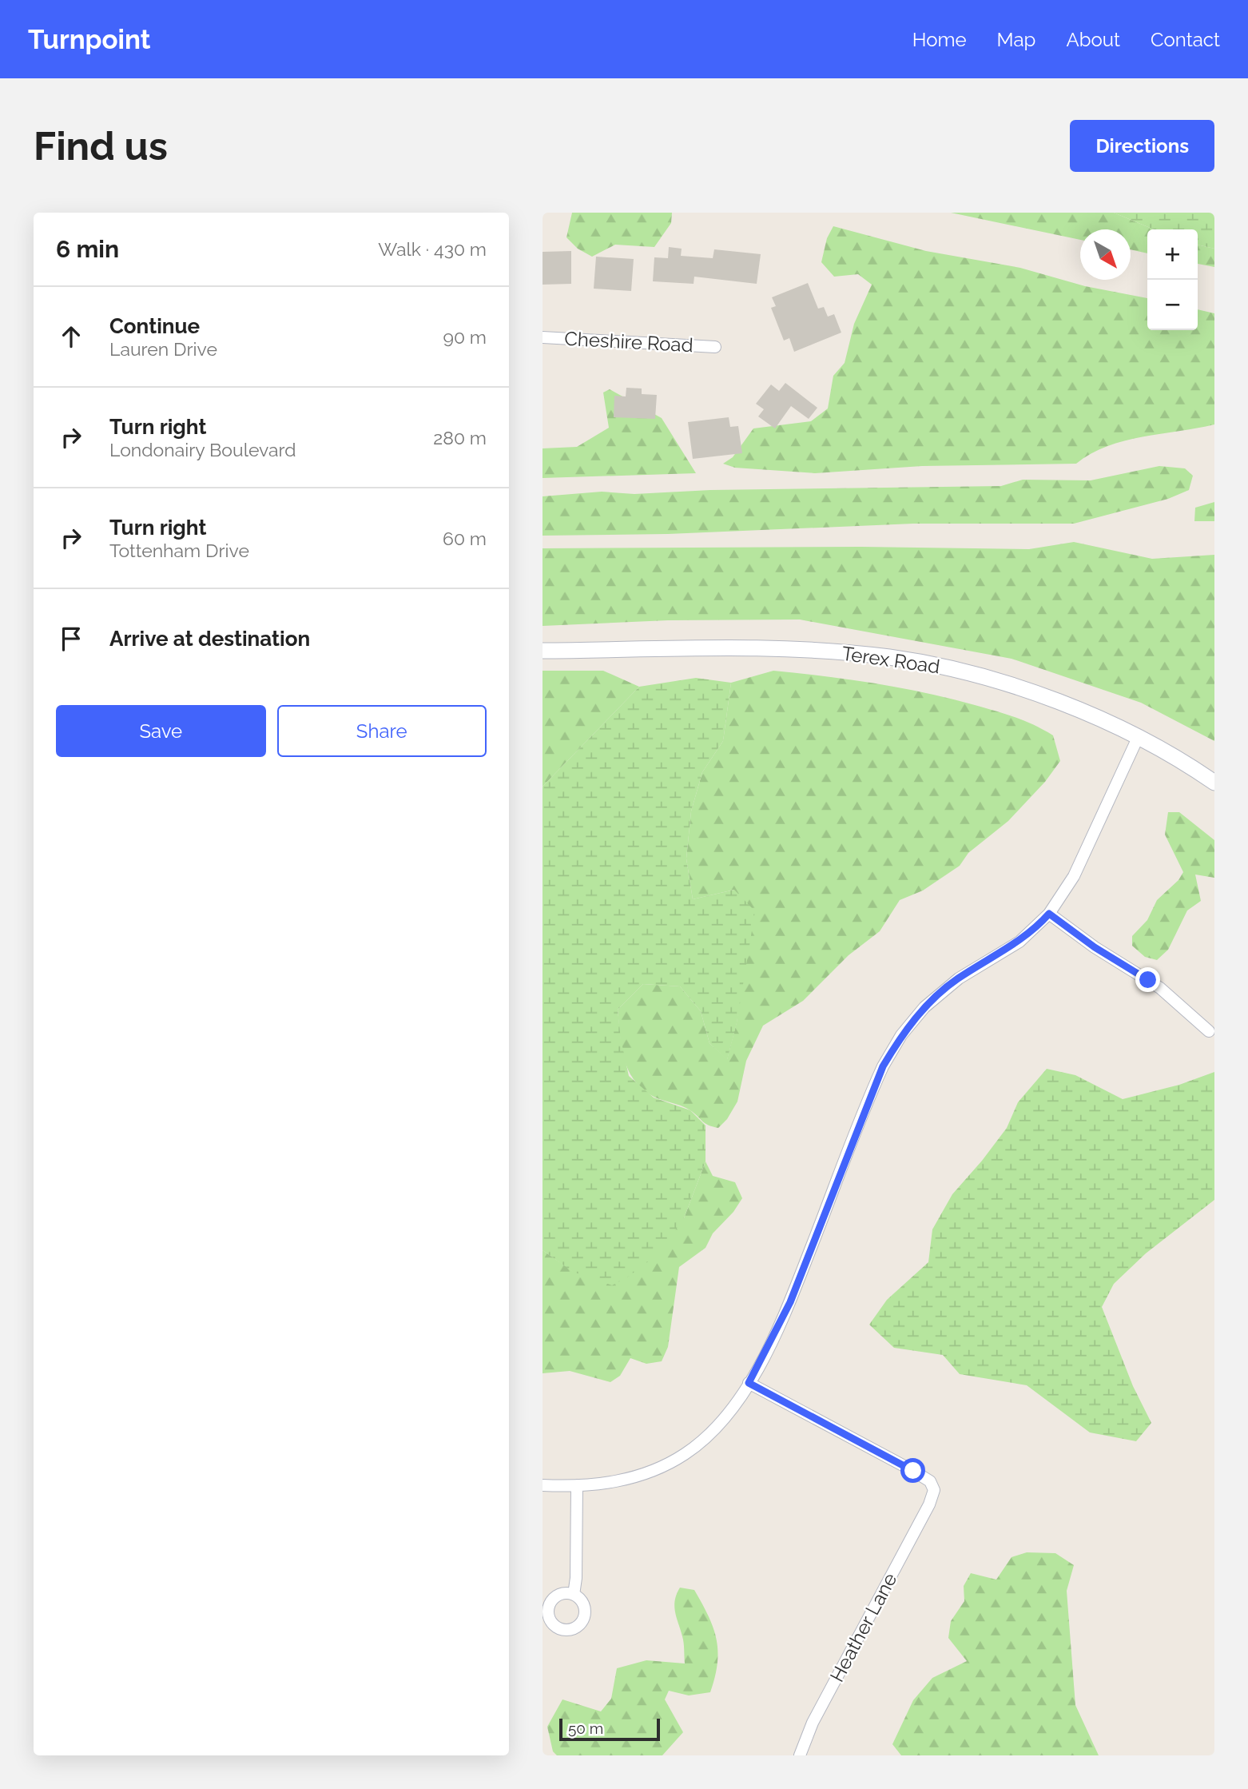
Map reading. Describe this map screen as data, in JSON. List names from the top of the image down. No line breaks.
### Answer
{"streets":{"main road":["Terex Road"],"street":["Cheshire Road","Heather Lane"]},"scale_bar":"50 m","north":"bottom right","page":{"header":"Turnpoint","nav":["Home","Map","About","Contact"],"buttons":["Directions",["Save","Share"]],"title":"Find us","heading":["6 min","Walk · 430 m"],"map_buttons":["+","−"],"list":[["Continue","Lauren Drive","90 m"],["Turn right","Londonairy Boulevard","280 m"],["Turn right","Tottenham Drive","60 m"],"Arrive at destination"],"scale":"50 m"}}
